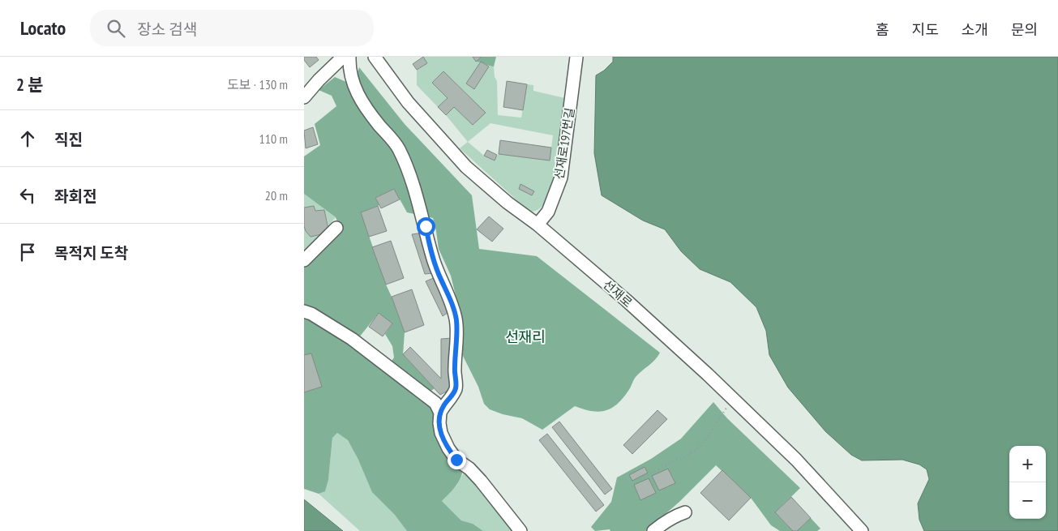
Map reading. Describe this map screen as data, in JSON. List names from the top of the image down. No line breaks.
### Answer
{"streets":{"street":["선재로197번길","선재로"]},"crossings":[["선재로197번길","선재로"]],"districts":["선재리"],"page":{"header":"Locato","search":"장소 검색","nav":["홈","지도","소개","문의"],"heading":["2 분","도보 · 130 m"],"list":[["직진","110 m"],["좌회전","20 m"],"목적지 도착"],"map_buttons":["+","−"]}}
